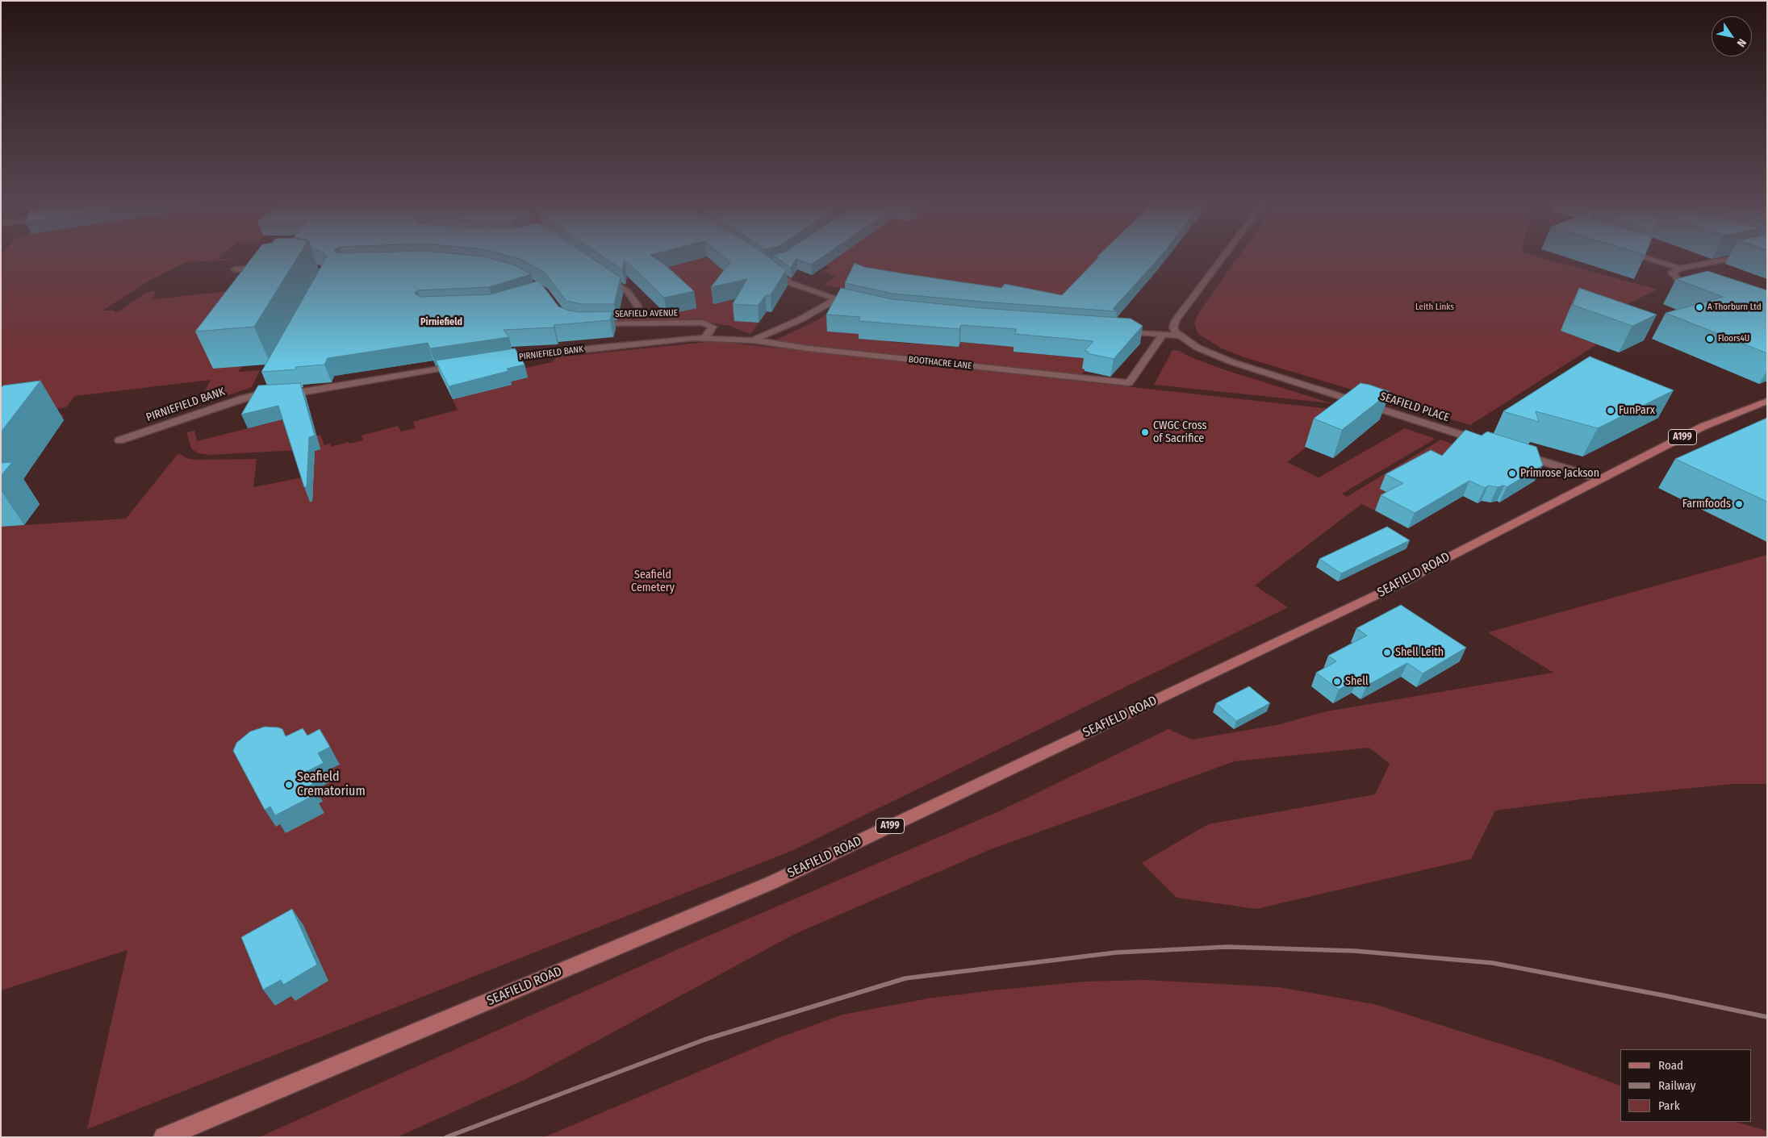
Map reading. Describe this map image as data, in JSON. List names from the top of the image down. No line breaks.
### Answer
{"streets":{"main road":["A199","SEAFIELD ROAD"],"street":["SEAFIELD AVENUE","PIRNIEFIELD BANK","BOOTHACRE LANE","SEAFIELD PLACE"]},"crossings":[["SEAFIELD AVENUE","PIRNIEFIELD BANK"],["PIRNIEFIELD BANK","BOOTHACRE LANE"],["A199","SEAFIELD ROAD"]],"districts":["Pirniefield"],"parks":["Leith Links","Seafield Cemetery"],"places":["A Thorburn Ltd","Floors4U","FunParx","CWGC Cross of Sacrifice","Primrose Jackson","Farmfoods","Shell Leith","Shell","Seafield Crematorium"],"legend":["Road","Railway","Park"],"north":"bottom right"}
